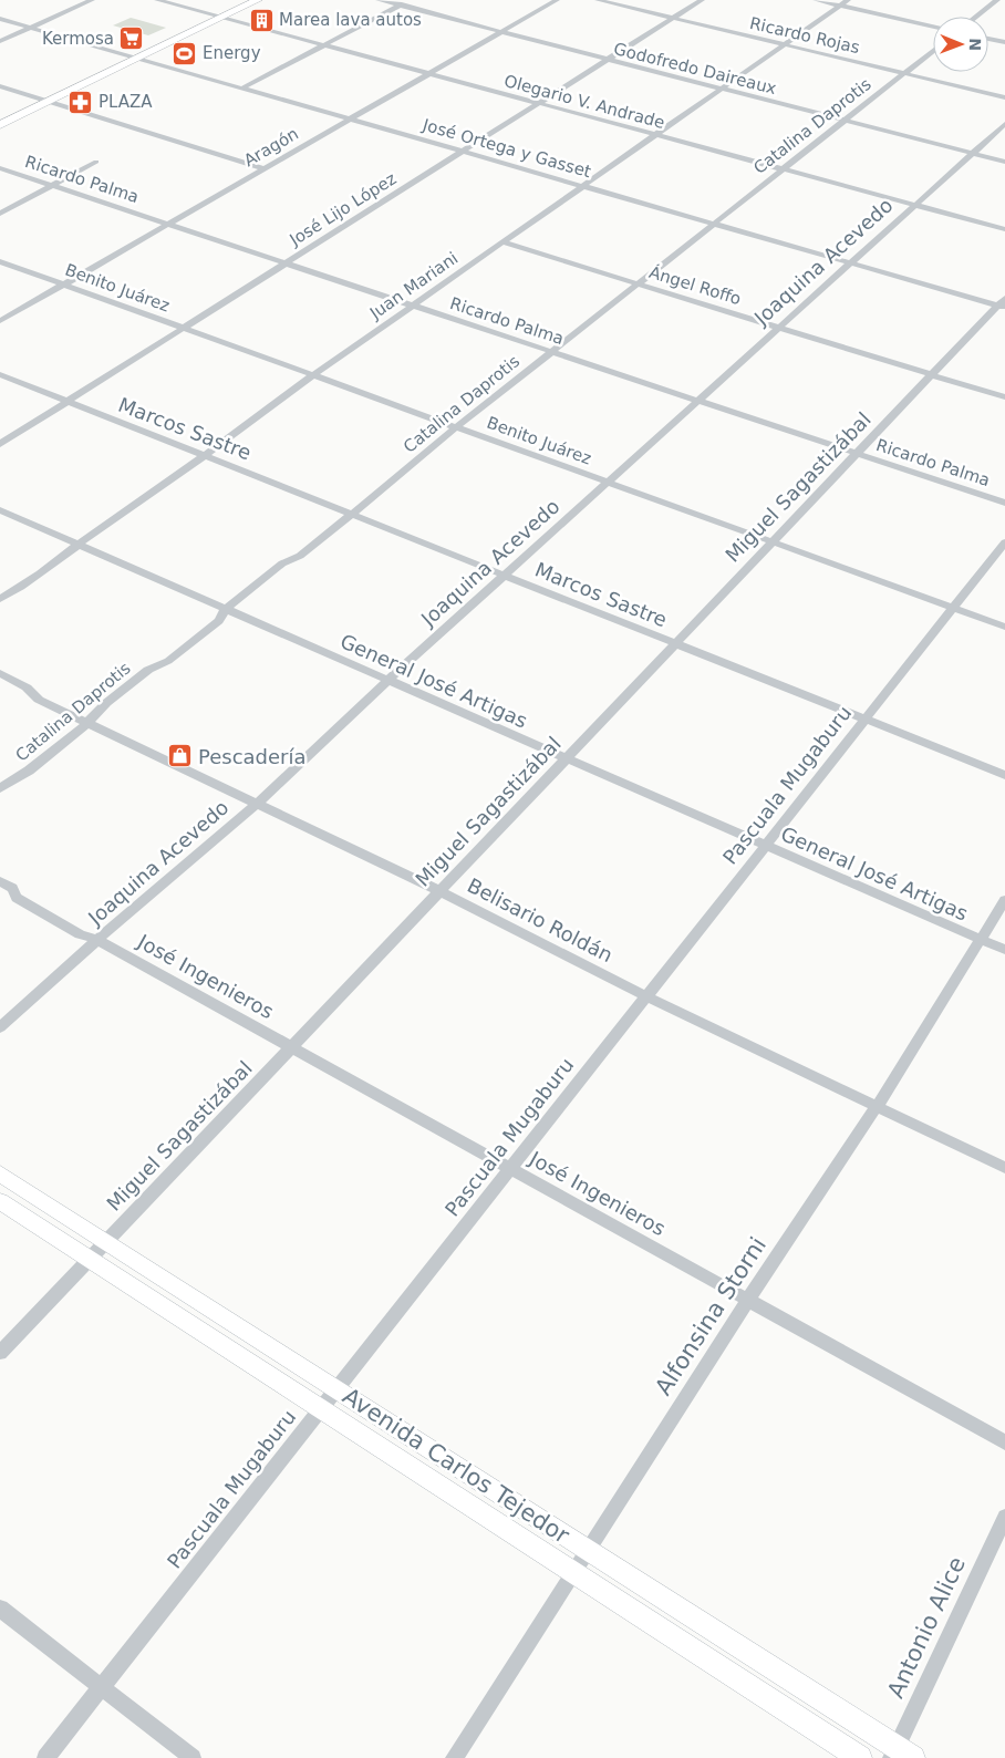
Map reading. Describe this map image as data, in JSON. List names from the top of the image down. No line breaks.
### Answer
{"streets":{"main road":["Avenida Carlos Tejedor"],"street":["Ricardo Rojas","Godofredo Daireaux","Olegario V. Andrade","Catalina Daprotis","Aragón","José Ortega y Gasset","Ricardo Palma","José Lijo López","Joaquina Acevedo","Juan Mariani","Ángel Roffo","Benito Juárez","Marcos Sastre","Miguel Sagastizábal","General José Artigas","Pascuala Mugaburu","Belisario Roldán","José Ingenieros","Alfonsina Storni","Antonio Alice"]},"crossings":[["Ricardo Rojas","Catalina Daprotis"],["Ricardo Rojas","José Lijo López"],["Ricardo Rojas","Juan Mariani"],["Godofredo Daireaux","Catalina Daprotis"],["Godofredo Daireaux","Aragón"],["Godofredo Daireaux","José Lijo López"],["Godofredo Daireaux","Joaquina Acevedo"],["Godofredo Daireaux","Juan Mariani"],["Olegario V. Andrade","Catalina Daprotis"],["Olegario V. Andrade","Aragón"],["Olegario V. Andrade","José Lijo López"],["Olegario V. Andrade","Joaquina Acevedo"],["Olegario V. Andrade","Juan Mariani"],["Catalina Daprotis","José Ortega y Gasset"],["Catalina Daprotis","Ricardo Palma"],["Catalina Daprotis","Ángel Roffo"],["Catalina Daprotis","Benito Juárez"],["Catalina Daprotis","Marcos Sastre"],["Catalina Daprotis","General José Artigas"],["Catalina Daprotis","Belisario Roldán"],["Aragón","José Ortega y Gasset"],["Aragón","Ricardo Palma"],["Aragón","Benito Juárez"],["José Ortega y Gasset","José Lijo López"],["José Ortega y Gasset","Joaquina Acevedo"],["José Ortega y Gasset","Juan Mariani"],["José Ortega y Gasset","Miguel Sagastizábal"],["Ricardo Palma","José Lijo López"],["Ricardo Palma","Joaquina Acevedo"],["Ricardo Palma","Juan Mariani"],["Ricardo Palma","Miguel Sagastizábal"],["José Lijo López","Benito Juárez"],["José Lijo López","Marcos Sastre"],["Joaquina Acevedo","Ángel Roffo"],["Joaquina Acevedo","Benito Juárez"],["Joaquina Acevedo","Marcos Sastre"],["Joaquina Acevedo","General José Artigas"],["Joaquina Acevedo","Belisario Roldán"],["Joaquina Acevedo","José Ingenieros"],["Juan Mariani","Ángel Roffo"],["Juan Mariani","Benito Juárez"],["Juan Mariani","Marcos Sastre"],["Juan Mariani","General José Artigas"],["Ángel Roffo","Miguel Sagastizábal"],["Benito Juárez","Miguel Sagastizábal"],["Benito Juárez","Pascuala Mugaburu"],["Marcos Sastre","Miguel Sagastizábal"],["Marcos Sastre","Pascuala Mugaburu"],["Miguel Sagastizábal","General José Artigas"],["Miguel Sagastizábal","Belisario Roldán"],["Miguel Sagastizábal","José Ingenieros"],["Miguel Sagastizábal","Avenida Carlos Tejedor"],["General José Artigas","Pascuala Mugaburu"],["General José Artigas","Alfonsina Storni"],["Pascuala Mugaburu","Belisario Roldán"],["Pascuala Mugaburu","José Ingenieros"],["Pascuala Mugaburu","Avenida Carlos Tejedor"],["Belisario Roldán","Alfonsina Storni"],["José Ingenieros","Alfonsina Storni"],["Alfonsina Storni","Avenida Carlos Tejedor"],["Avenida Carlos Tejedor","Antonio Alice"]],"places":{"building":["Marea lava autos"],"supermarket":["Kermosa"],"sports":["Energy"],"pharmacy":["PLAZA"],"shop":["Pescadería"]},"north":"right"}
